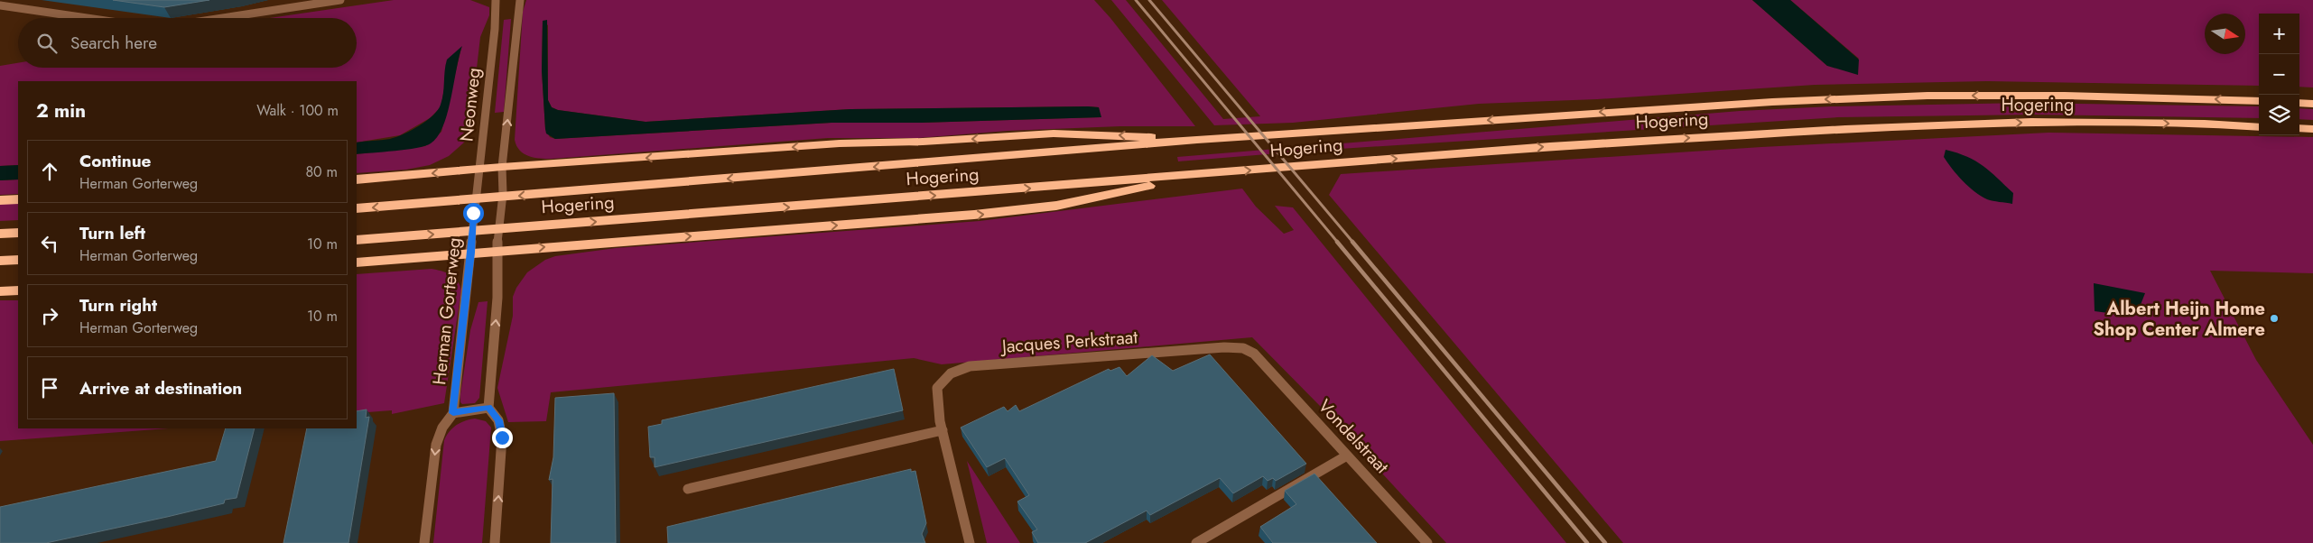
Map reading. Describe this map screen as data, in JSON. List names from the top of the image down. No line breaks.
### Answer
{"streets":{"highway":["Hogering"],"street":["Neonweg","Herman Gorterweg","Jacques Perkstraat","Vondelstraat"]},"crossings":[["Neonweg","Herman Gorterweg"],["Jacques Perkstraat","Vondelstraat"]],"places":["Albert Heijn Home Shop Center Almere"],"north":"right","page":{"map_buttons":["+","−"],"search":"Search here","heading":["2 min","Walk · 100 m"],"list":[["Continue","Herman Gorterweg","80 m"],["Turn left","Herman Gorterweg","10 m"],["Turn right","Herman Gorterweg","10 m"],"Arrive at destination"]}}
